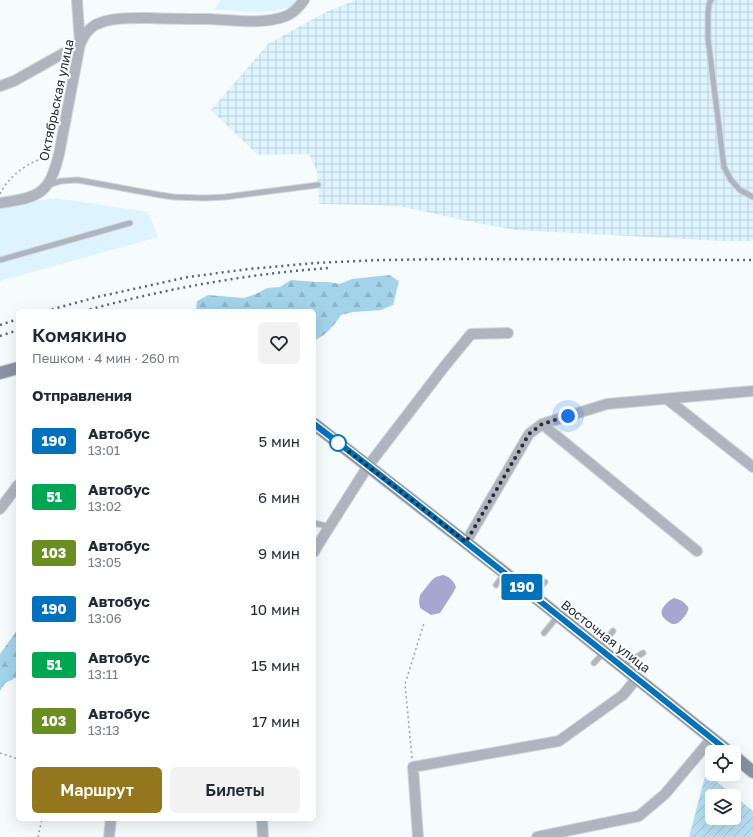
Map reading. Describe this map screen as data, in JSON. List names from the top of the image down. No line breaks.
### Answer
{"streets":{"main road":["Восточная улица"],"street":["Октябрьская улица"]},"lines":["bus line 190"],"page":{"on_map":"190","heading":[["Комякино","Пешком · 4 мин · 260 m"],"Отправления"],"list":[{"mark":"190","name":"Автобус","note":"13:01","value":"5 мин"},{"mark":"51","name":"Автобус","note":"13:02","value":"6 мин"},{"mark":"103","name":"Автобус","note":"13:05","value":"9 мин"},{"mark":"190","name":"Автобус","note":"13:06","value":"10 мин"},{"mark":"51","name":"Автобус","note":"13:11","value":"15 мин"},{"mark":"103","name":"Автобус","note":"13:13","value":"17 мин"}],"buttons":["Маршрут","Билеты"]}}
